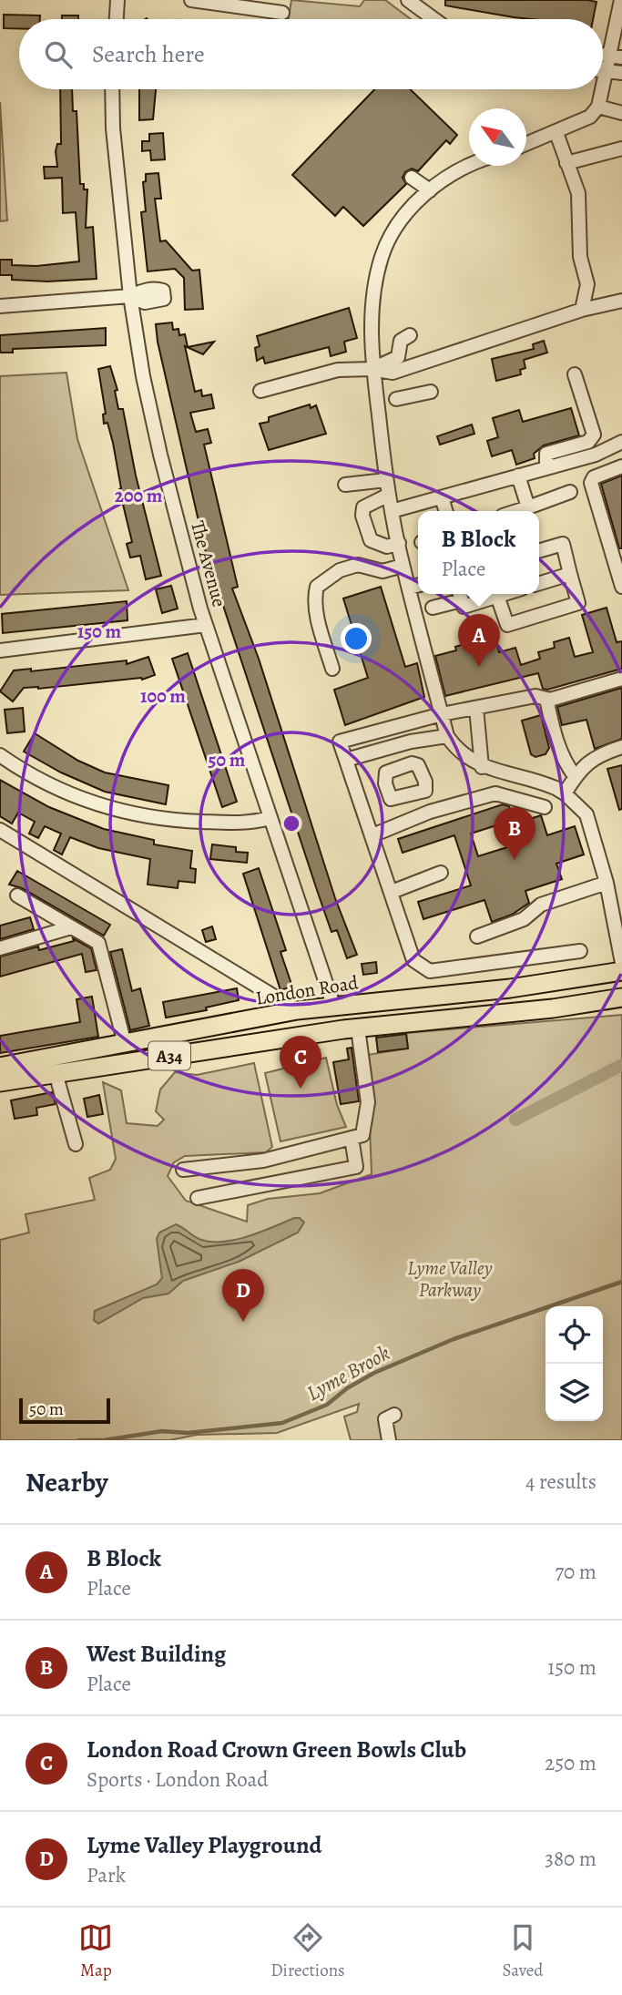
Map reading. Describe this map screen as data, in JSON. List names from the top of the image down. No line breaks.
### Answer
{"streets":{"highway":["London Road","A34"],"street":["The Avenue"]},"crossings":[["The Avenue","London Road"]],"water":["Lyme Brook"],"parks":["Lyme Valley Parkway"],"scale_bar":"50 m","north":"top left","page":{"search":"Search here","popup":["B Block","Place"],"pins":["A","B","C","D"],"scale":"50 m","heading":["Nearby","4 results"],"list":[{"mark":"A","name":"B Block","note":"Place","value":"70 m"},{"mark":"B","name":"West Building","note":"Place","value":"150 m"},{"mark":"C","name":"London Road Crown Green Bowls Club","note":"Sports · London Road","value":"250 m"},{"mark":"D","name":"Lyme Valley Playground","note":"Park","value":"380 m"}],"nav":["Map","Directions","Saved"]},"rings":["200 m","150 m","100 m","50 m"]}
